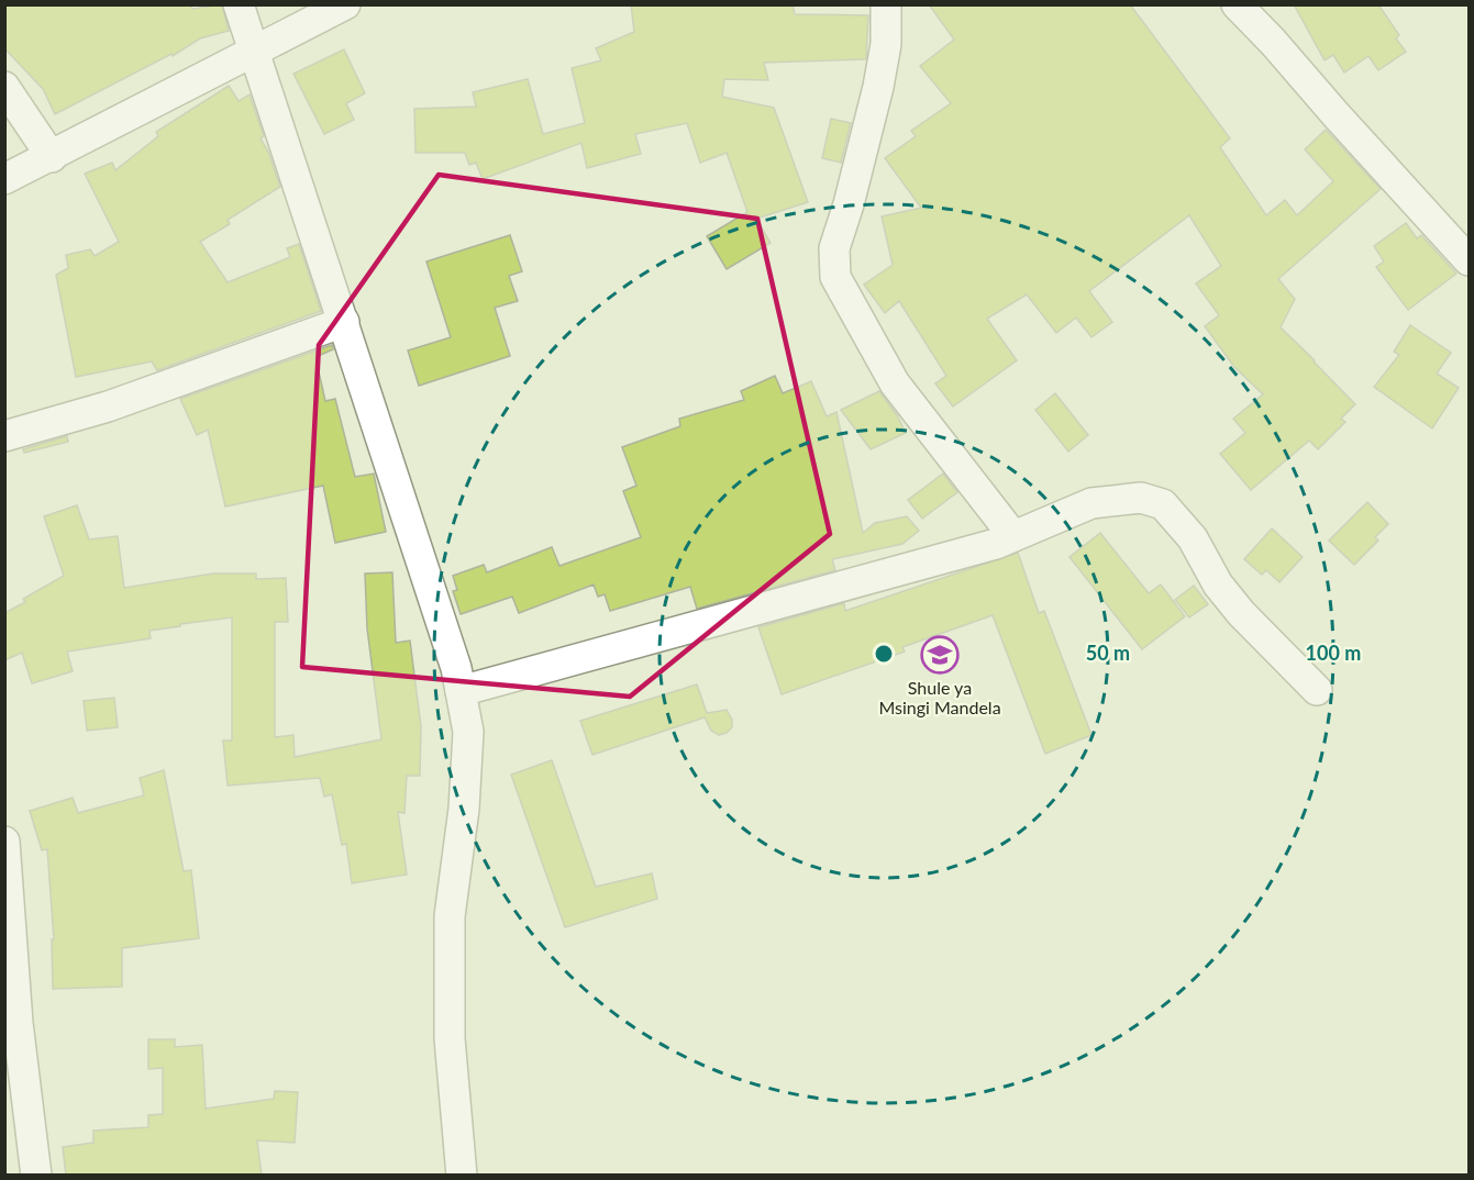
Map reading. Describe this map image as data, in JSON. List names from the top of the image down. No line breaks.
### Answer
{"places":{"school or university":["Shule ya Msingi Mandela"]},"rings":["50 m","100 m"]}
